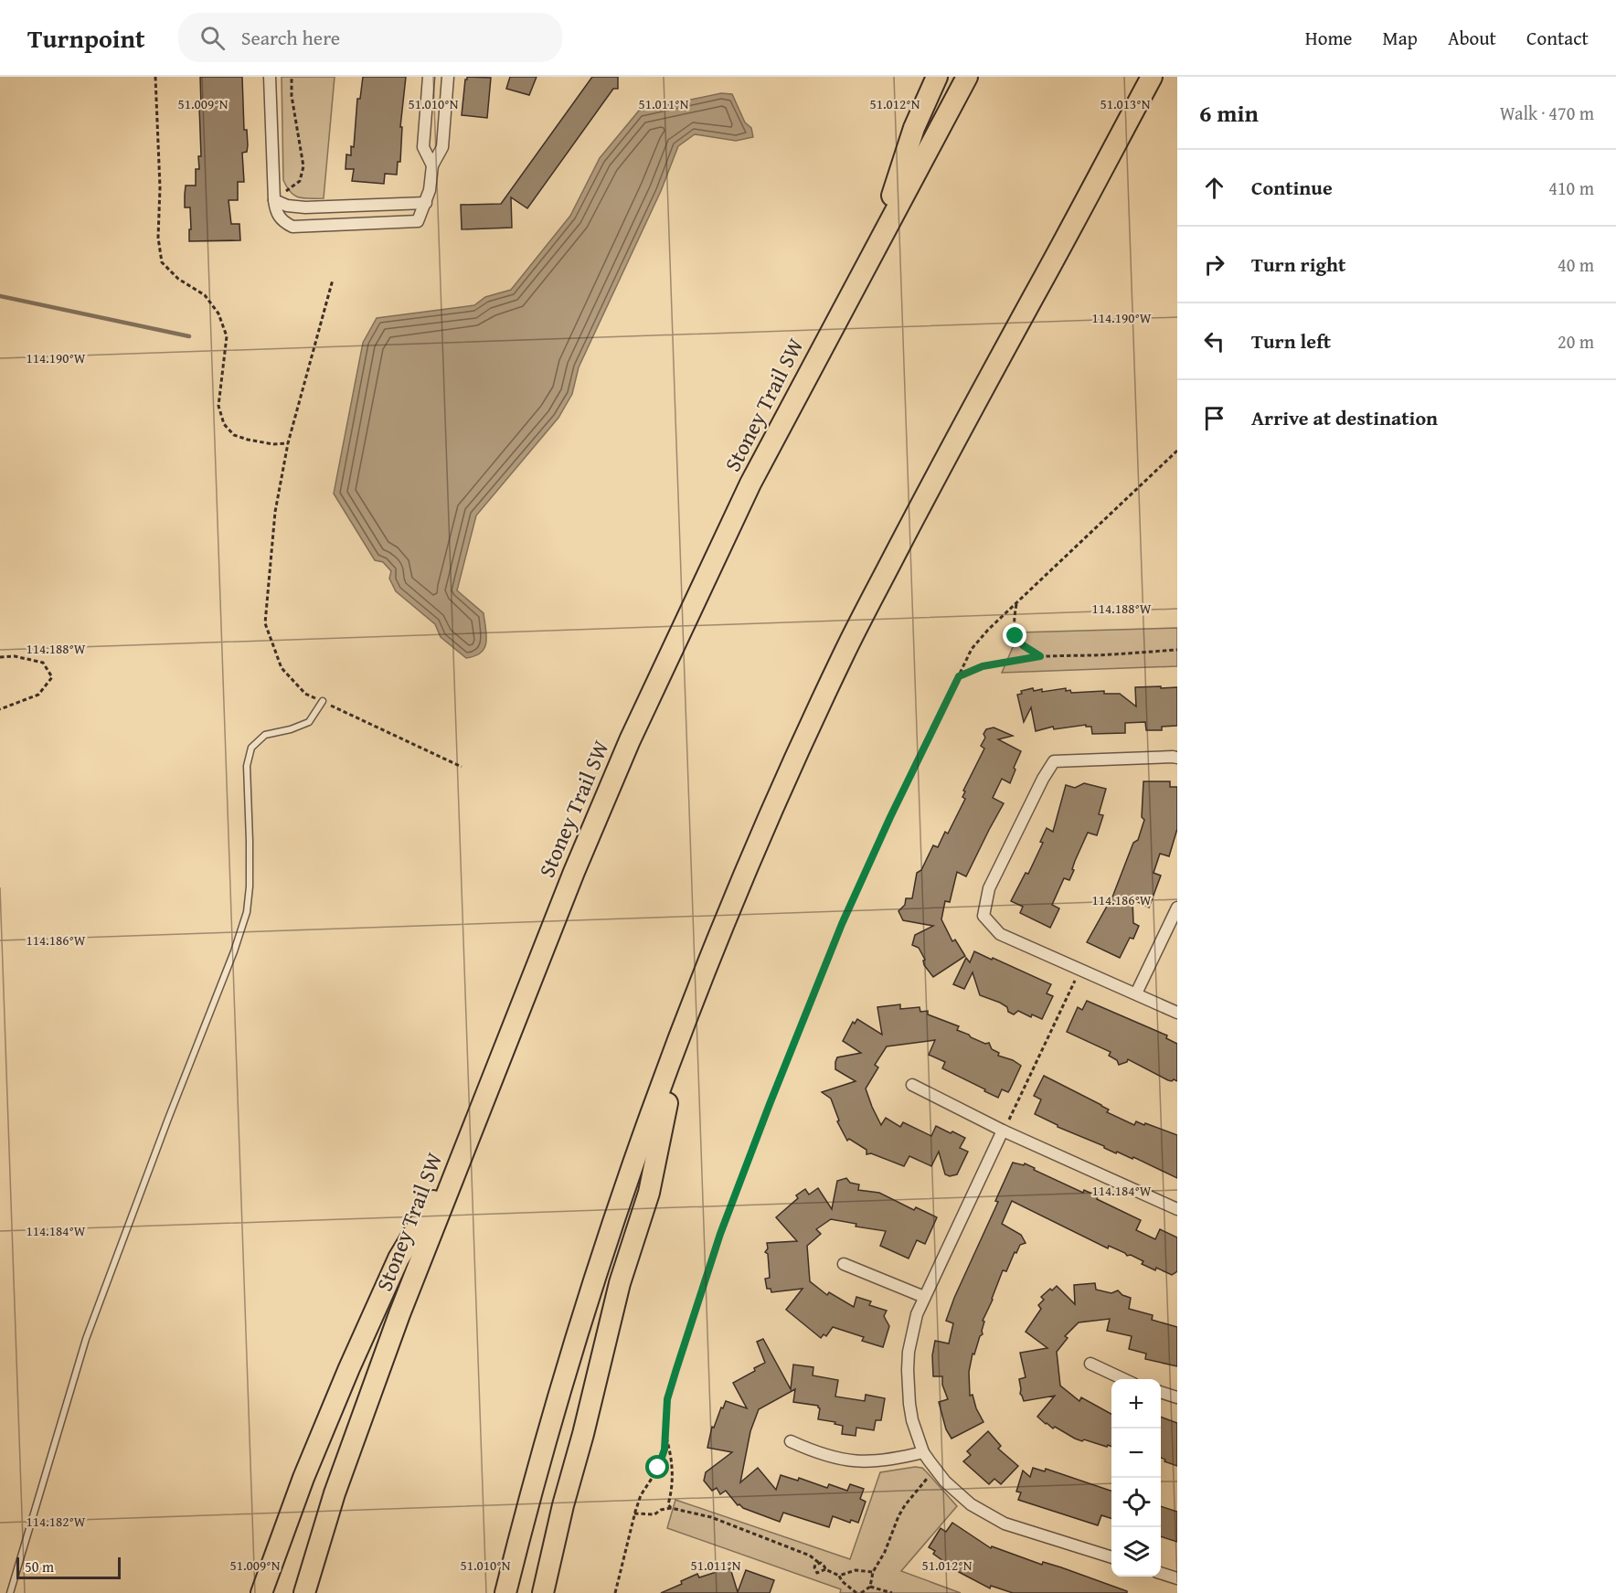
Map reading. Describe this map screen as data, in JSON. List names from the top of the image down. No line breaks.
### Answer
{"streets":{"highway":["Stoney Trail SW"]},"scale_bar":"50 m","page":{"header":"Turnpoint","search":"Search here","nav":["Home","Map","About","Contact"],"heading":["6 min","Walk · 470 m"],"list":[["Continue","410 m"],["Turn right","40 m"],["Turn left","20 m"],"Arrive at destination"],"map_buttons":["+","−"],"scale":"50 m"},"coordinates":["51.009°N","51.010°N","51.011°N","51.012°N","51.013°N","114.190°W","114.188°W","114.186°W","114.184°W","114.182°W"]}
